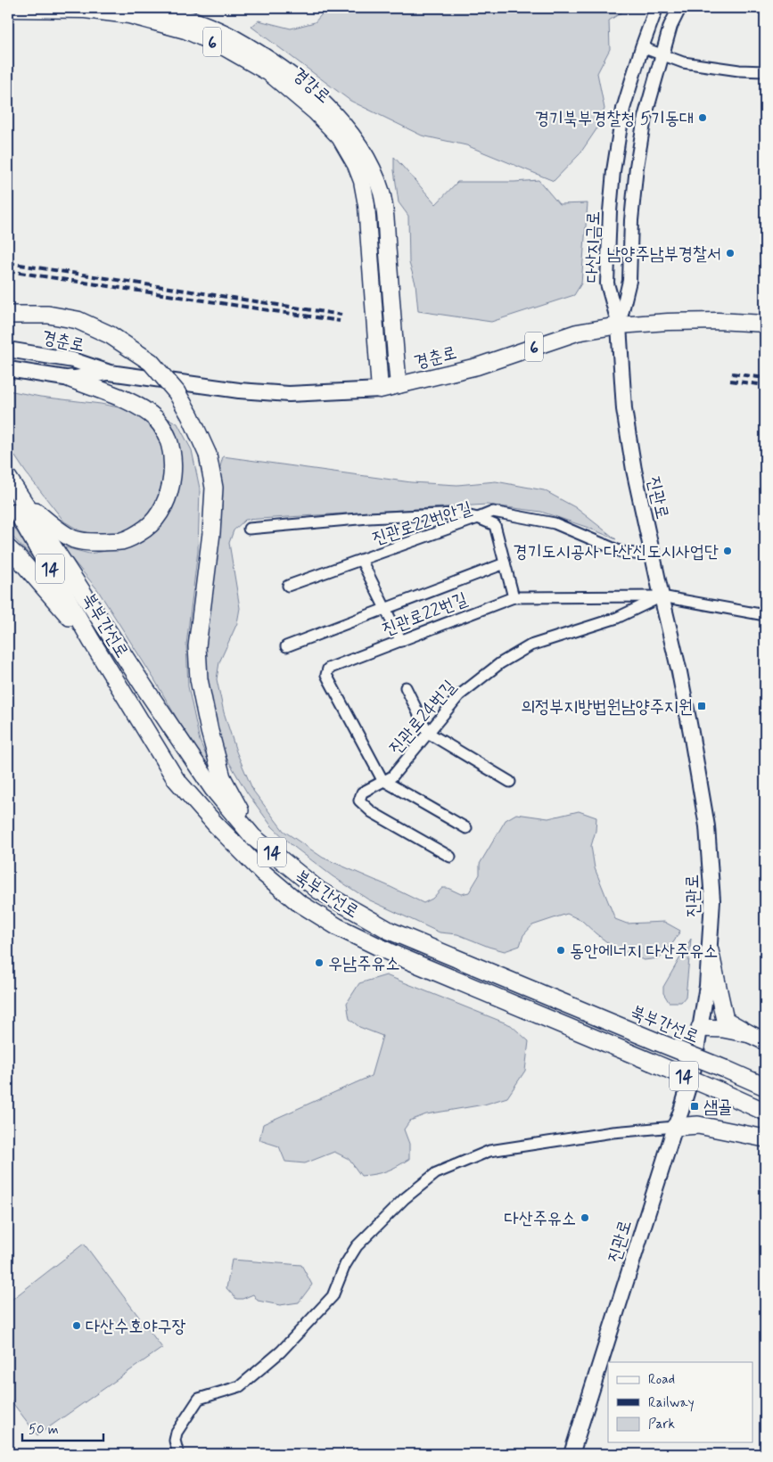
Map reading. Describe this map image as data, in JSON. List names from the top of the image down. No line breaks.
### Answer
{"streets":{"highway":["14","북부간선로"],"main road":["6","경강로","경춘로","진관로"],"street":["다산지금로","진관로22번안길","진관로22번길","진관로24번길"]},"crossings":[["경강로","경춘로"],["다산지금로","경춘로"],["다산지금로","진관로"],["경춘로","진관로"],["진관로","진관로22번길"],["진관로","진관로24번길"],["진관로22번안길","진관로22번길"],["진관로22번길","진관로24번길"]],"places":{"other":["경기북부경찰청 5기동대","남양주남부경찰서","경기도시공사 다산신도시사업단","동안에너지 다산주유소","우남주유소","다산주유소","다산수호야구장"],"transit":["의정부지방법원남양주지원","샘골"]},"legend":["Road","Railway","Park"],"scale_bar":"50 m"}
